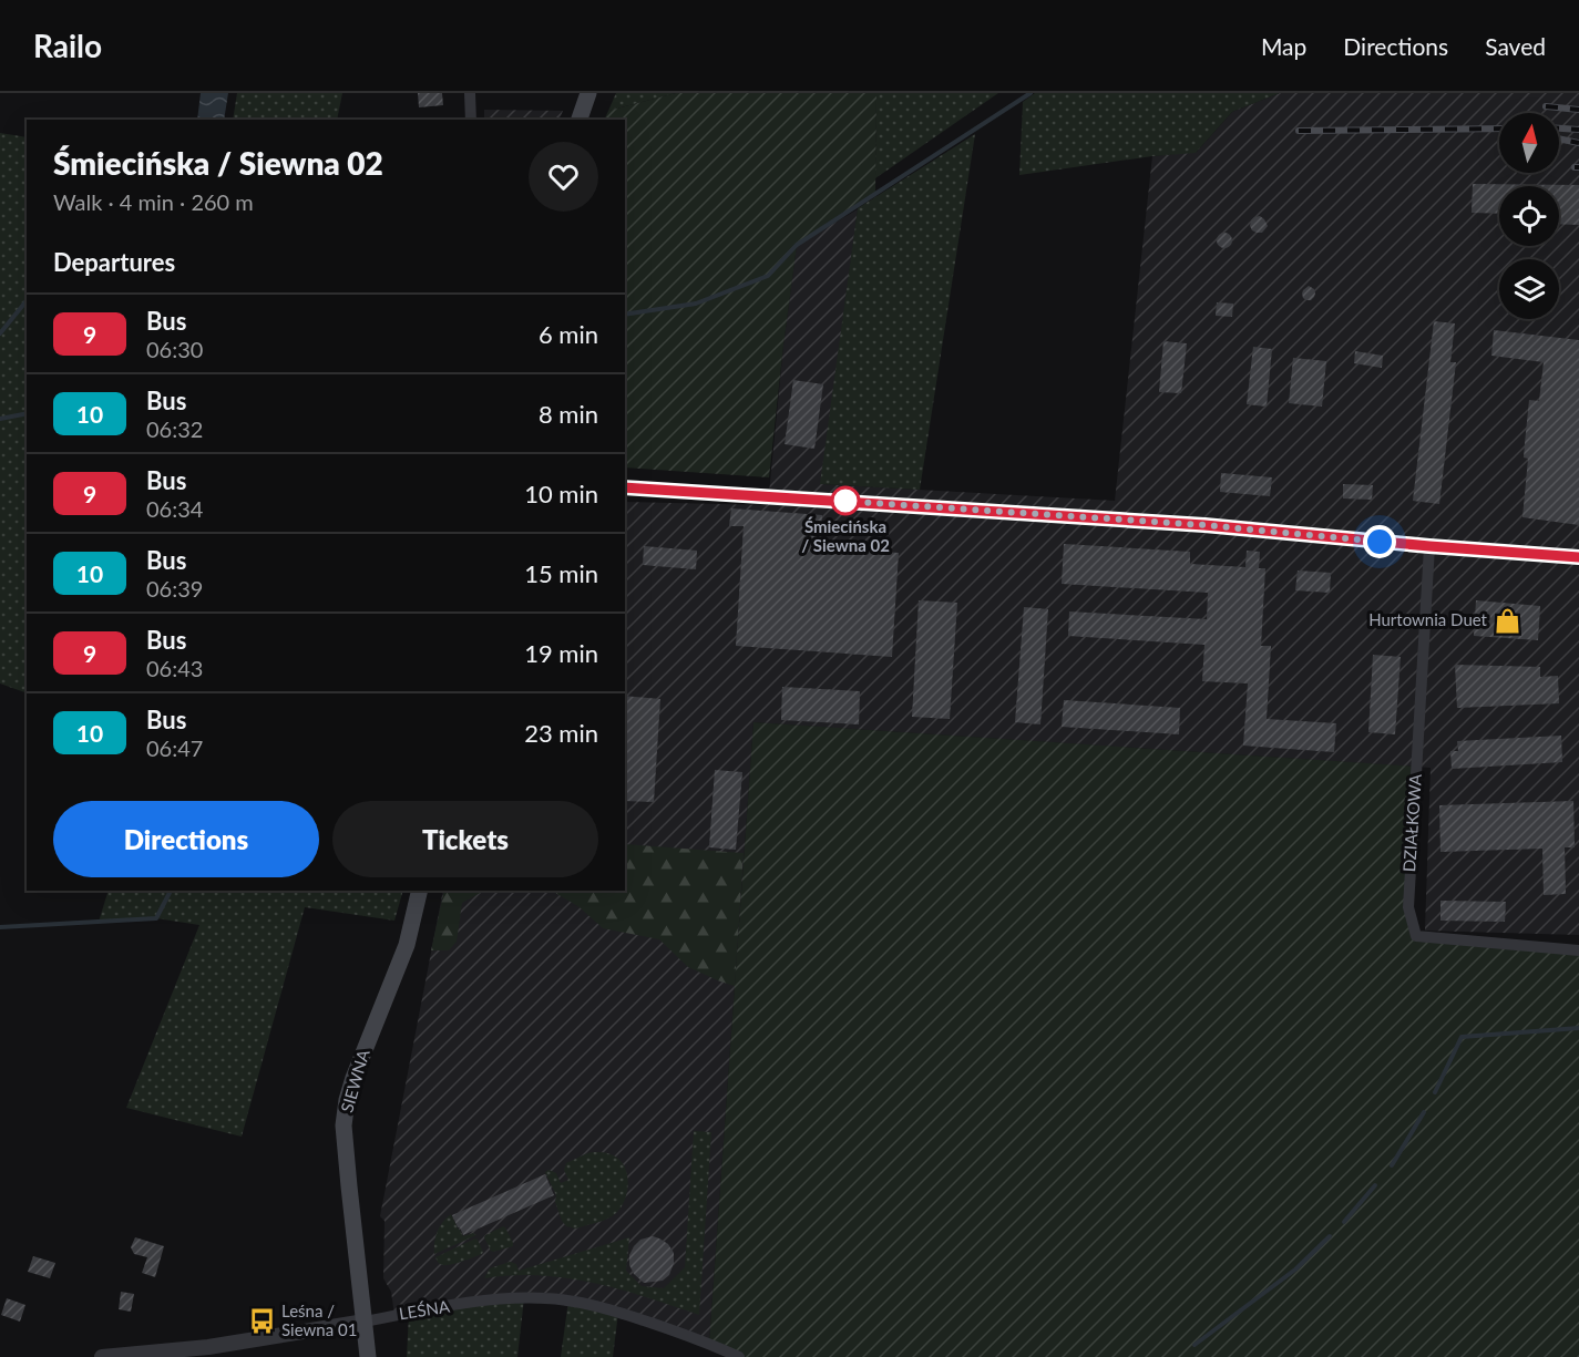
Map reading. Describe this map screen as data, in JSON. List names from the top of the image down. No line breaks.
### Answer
{"streets":{"main road":["SIEWNA"],"street":["DZIAŁKOWA","LEŚNA"]},"crossings":[["SIEWNA","LEŚNA"]],"places":{"other":["Śmiecińska / Siewna 02"],"shop":["Hurtownia Duet"],"bus stop":["Leśna / Siewna 01"]},"lines":["bus line 9"],"north":"top","page":{"header":"Railo","nav":["Map","Directions","Saved"],"heading":[["Śmiecińska / Siewna 02","Walk · 4 min · 260 m"],"Departures"],"list":[{"mark":"9","name":"Bus","note":"06:30","value":"6 min"},{"mark":"10","name":"Bus","note":"06:32","value":"8 min"},{"mark":"9","name":"Bus","note":"06:34","value":"10 min"},{"mark":"10","name":"Bus","note":"06:39","value":"15 min"},{"mark":"9","name":"Bus","note":"06:43","value":"19 min"},{"mark":"10","name":"Bus","note":"06:47","value":"23 min"}],"buttons":["Directions","Tickets"]}}
